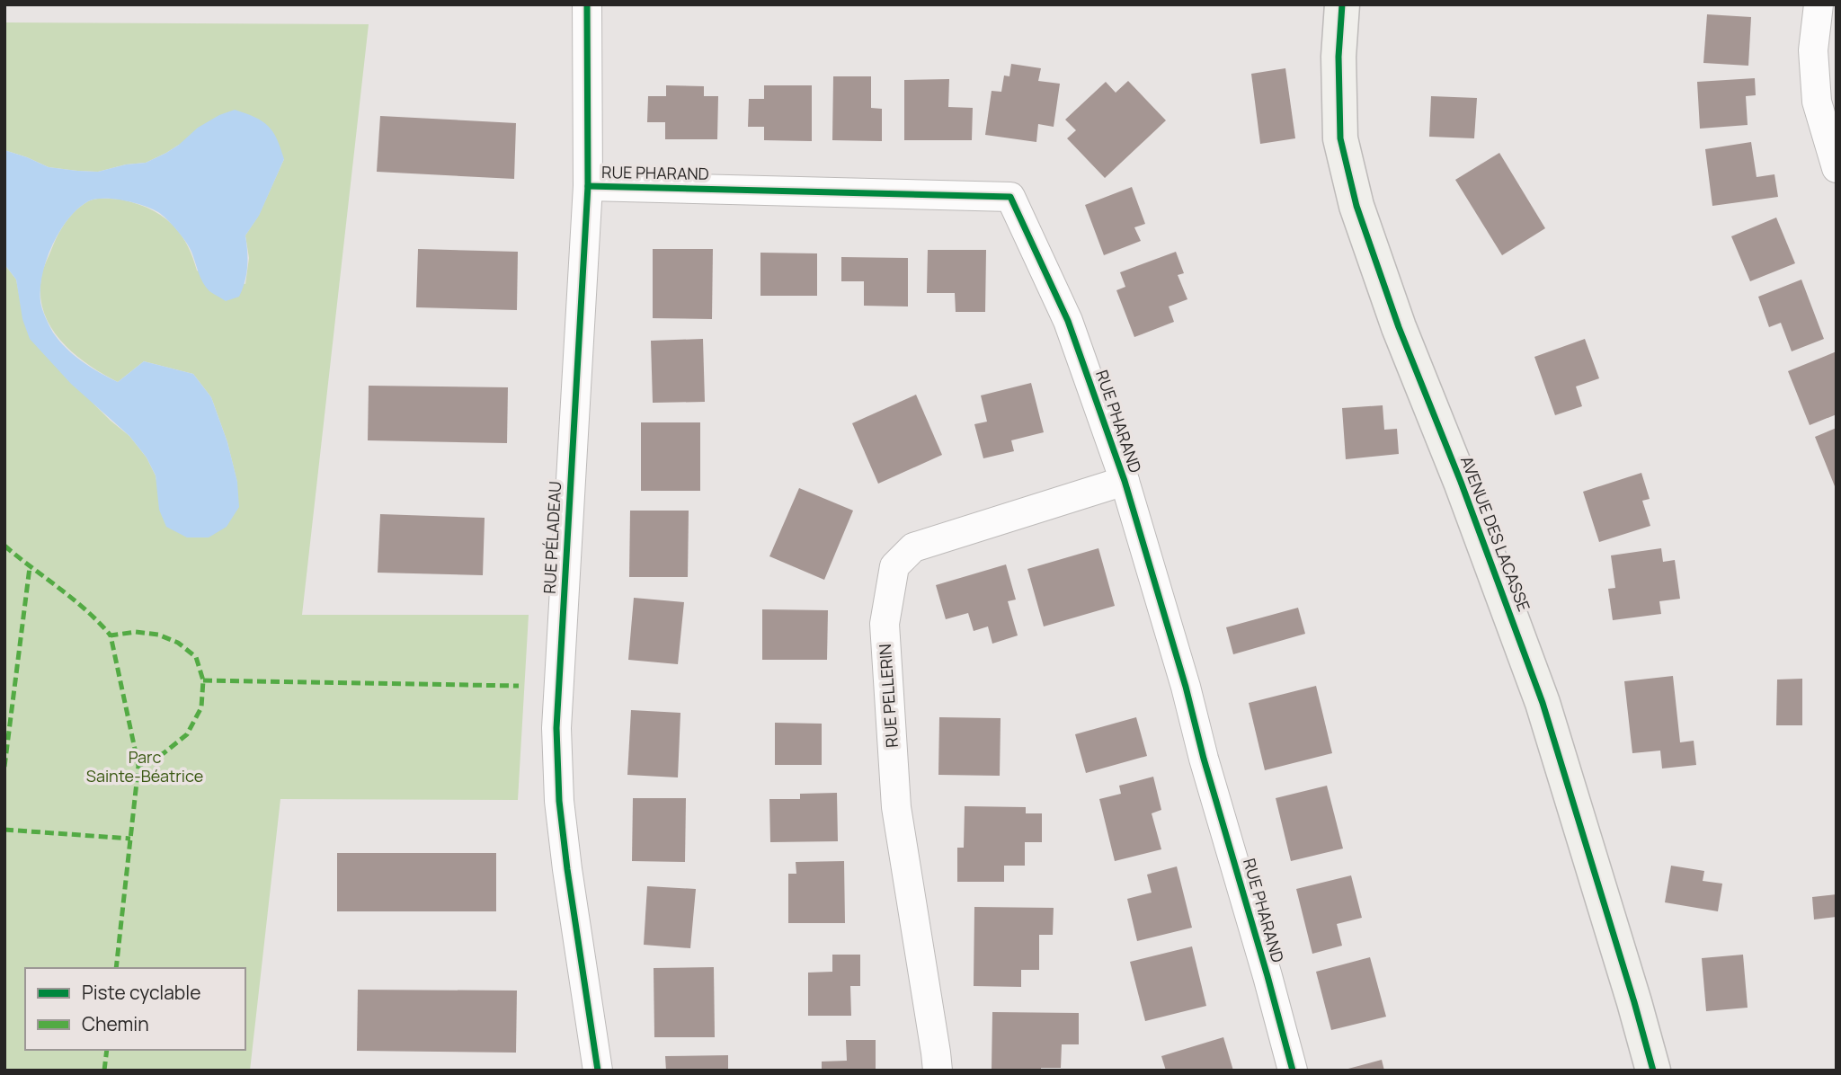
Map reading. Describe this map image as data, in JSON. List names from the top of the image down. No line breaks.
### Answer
{"streets":{"street":["RUE PHARAND","AVENUE DES LACASSE","RUE PÉLADEAU","RUE PELLERIN"]},"crossings":[["RUE PHARAND","RUE PÉLADEAU"],["RUE PHARAND","RUE PELLERIN"]],"parks":["Parc Sainte-Béatrice"],"legend":["Piste cyclable","Chemin"]}
